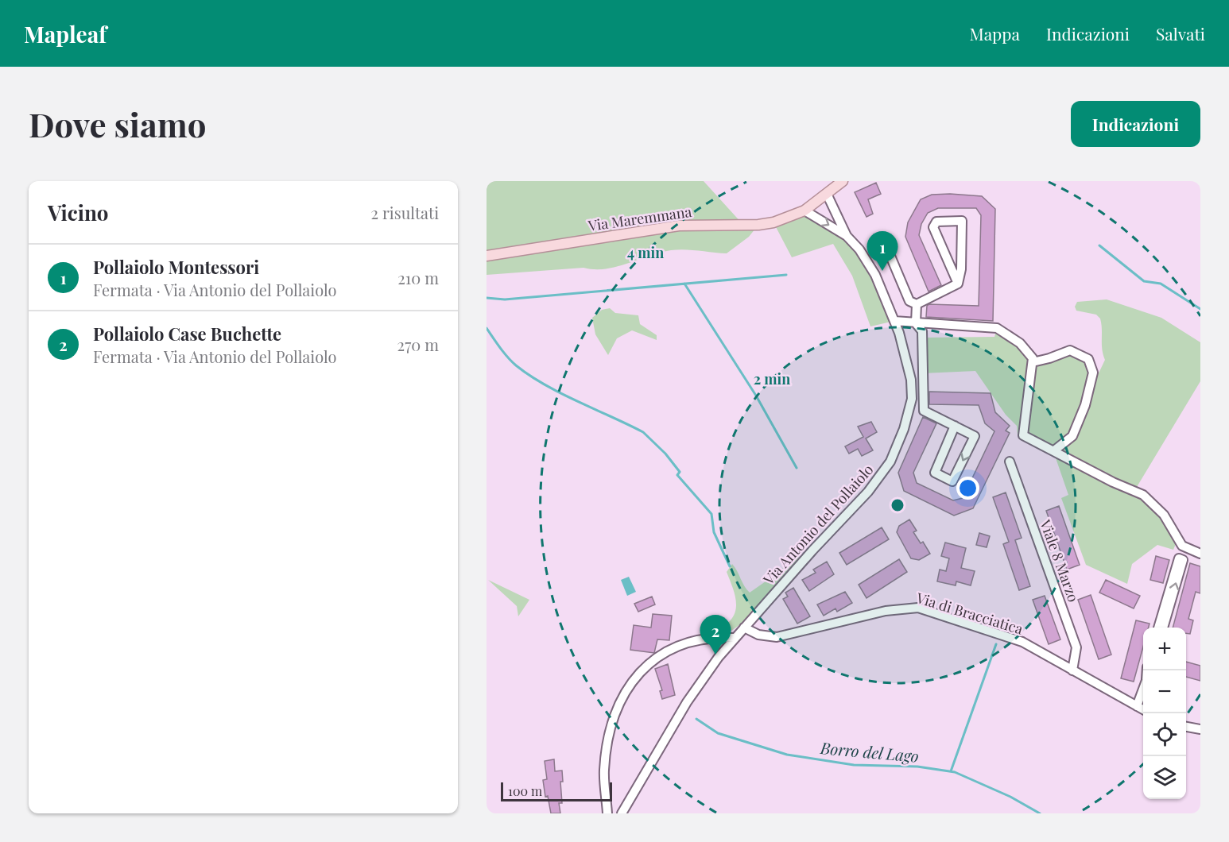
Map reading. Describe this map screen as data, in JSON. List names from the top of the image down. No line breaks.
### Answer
{"streets":{"main road":["Via Maremmana"],"street":["Via Antonio del Pollaiolo","Viale 8 Marzo","Via di Bracciatica"]},"crossings":[["Via Maremmana","Via Antonio del Pollaiolo"],["Via Antonio del Pollaiolo","Via di Bracciatica"],["Viale 8 Marzo","Via di Bracciatica"]],"water":["Borro del Lago"],"scale_bar":"100 m","page":{"header":"Mapleaf","nav":["Mappa","Indicazioni","Salvati"],"buttons":"Indicazioni","title":"Dove siamo","heading":["Vicino","2 risultati"],"pins":["1","2"],"list":[{"mark":"1","name":"Pollaiolo Montessori","note":"Fermata · Via Antonio del Pollaiolo","value":"210 m"},{"mark":"2","name":"Pollaiolo Case Buchette","note":"Fermata · Via Antonio del Pollaiolo","value":"270 m"}],"map_buttons":["+","−"],"scale":"100 m"},"rings":["4 min","2 min"]}
